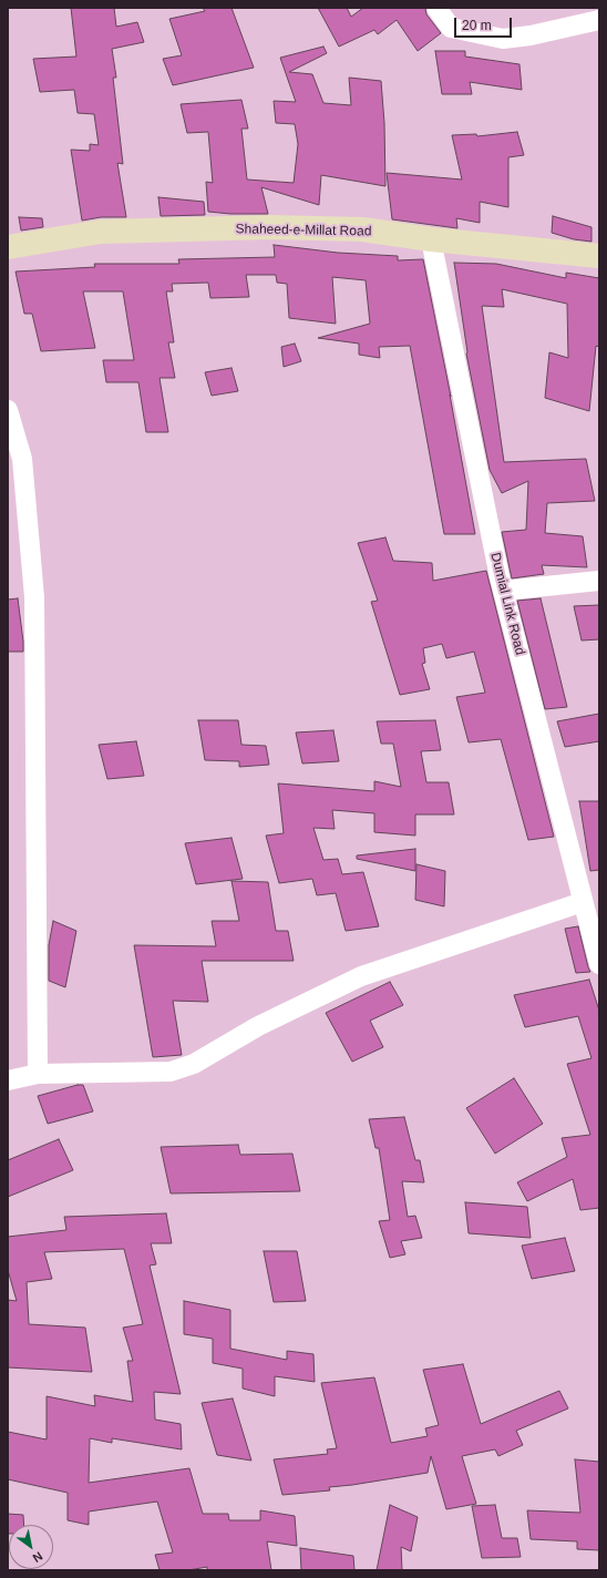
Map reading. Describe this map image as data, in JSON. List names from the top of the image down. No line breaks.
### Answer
{"streets":{"main road":["Shaheed-e-Millat Road"],"street":["Dumial Link Road"]},"crossings":[["Shaheed-e-Millat Road","Dumial Link Road"]],"scale_bar":"20 m","north":"bottom right"}
